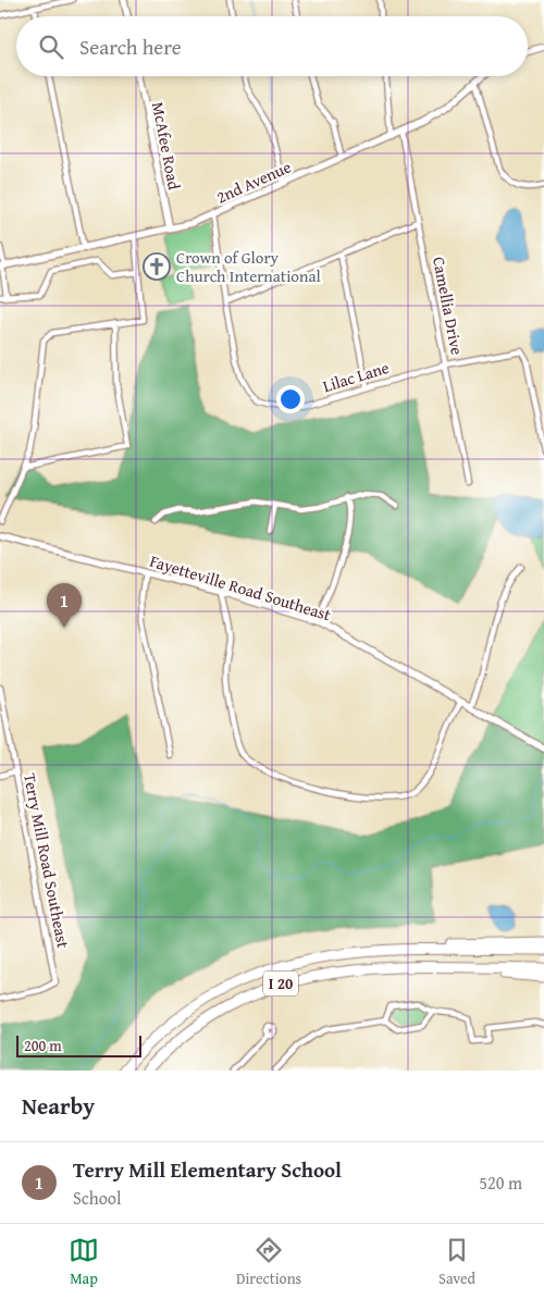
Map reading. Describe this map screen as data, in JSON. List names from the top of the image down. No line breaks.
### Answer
{"streets":{"highway":["I 20"],"street":["McAfee Road","2nd Avenue","Camellia Drive","Lilac Lane","Fayetteville Road Southeast","Terry Mill Road Southeast"]},"crossings":[["McAfee Road","2nd Avenue"],["2nd Avenue","Camellia Drive"],["2nd Avenue","Lilac Lane"],["Camellia Drive","Lilac Lane"]],"places":{"church":["Crown of Glory Church International"]},"scale_bar":"200 m","page":{"search":"Search here","pins":"1","scale":"200 m","heading":"Nearby","list":[{"mark":"1","name":"Terry Mill Elementary School","note":"School","value":"520 m"}],"nav":["Map","Directions","Saved"]}}
